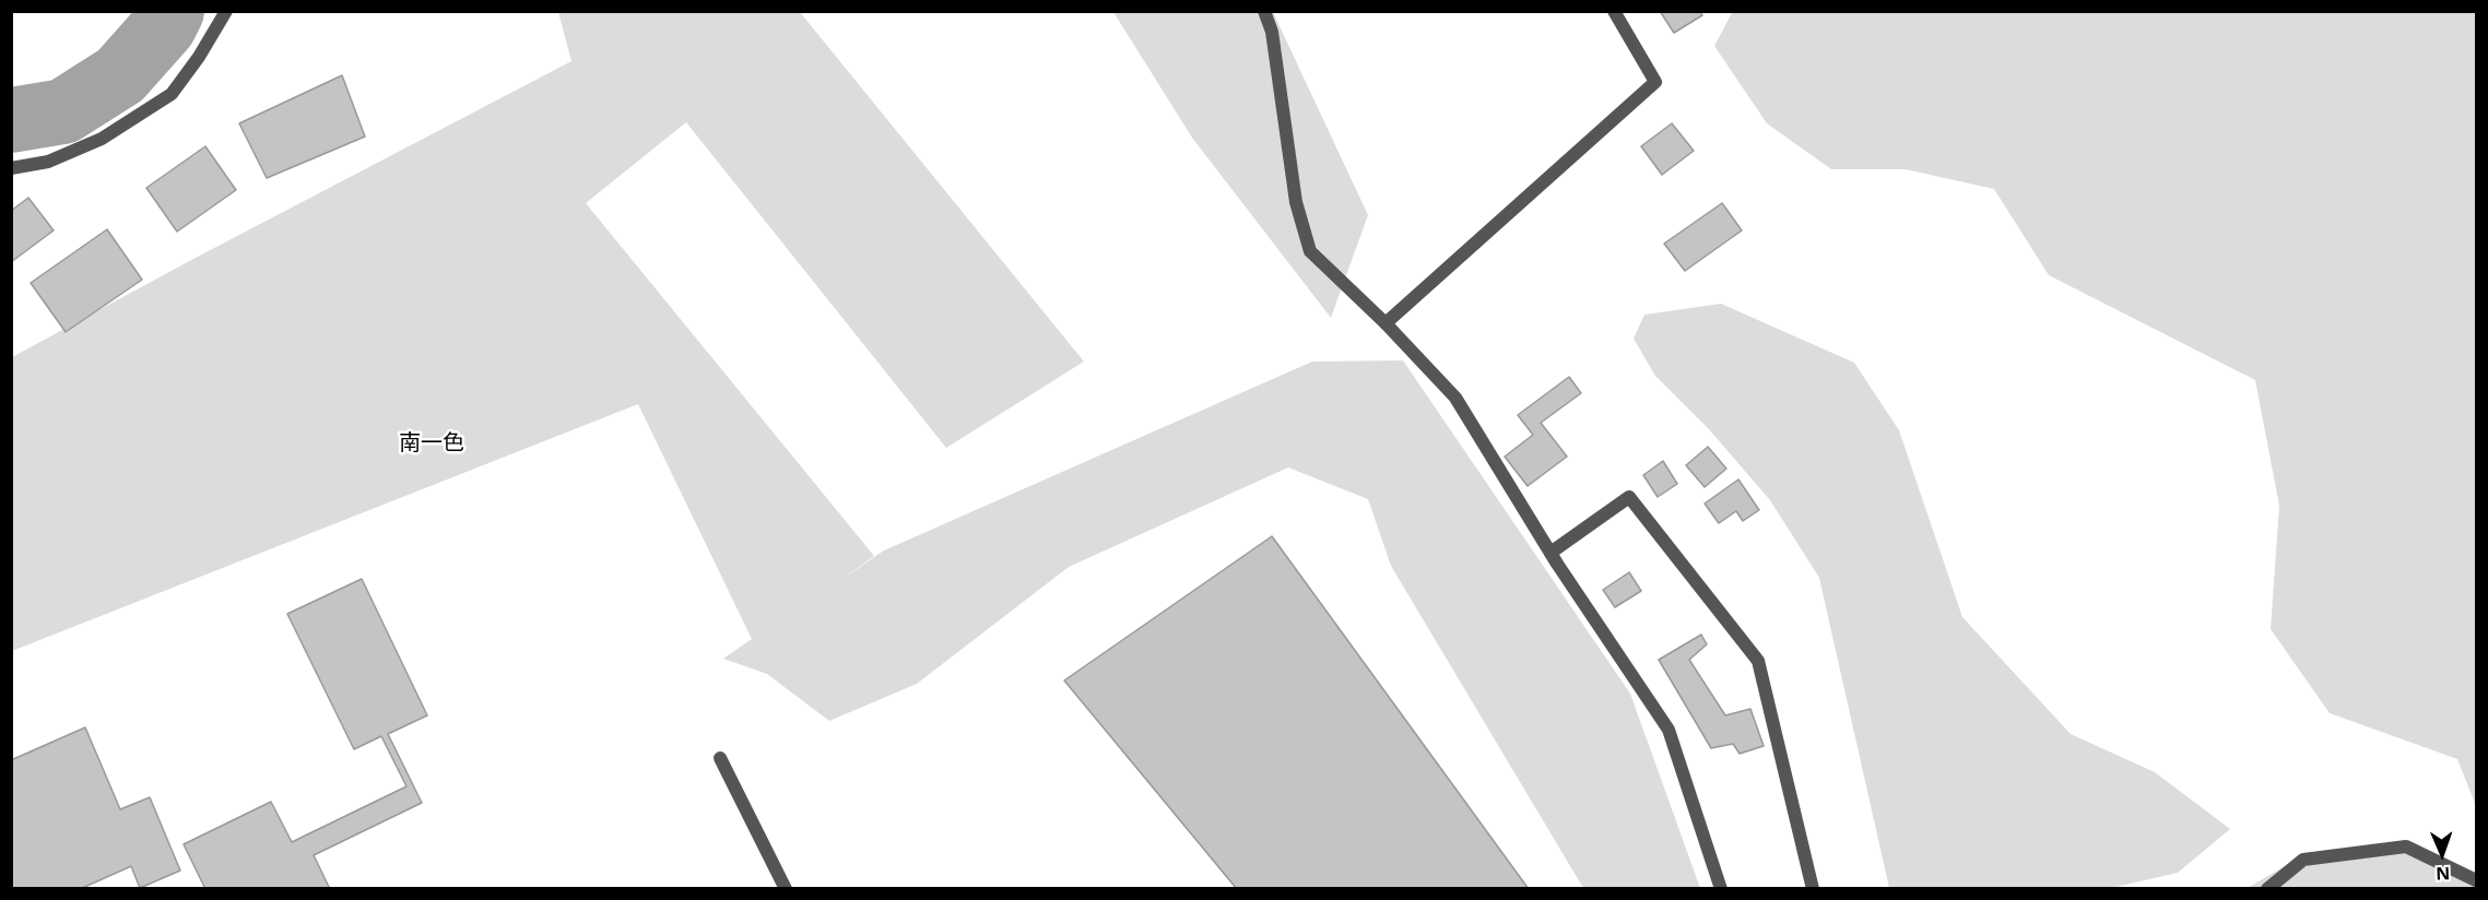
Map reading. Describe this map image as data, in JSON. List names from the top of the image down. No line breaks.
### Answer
{"districts":["南一色"],"north":"bottom"}
